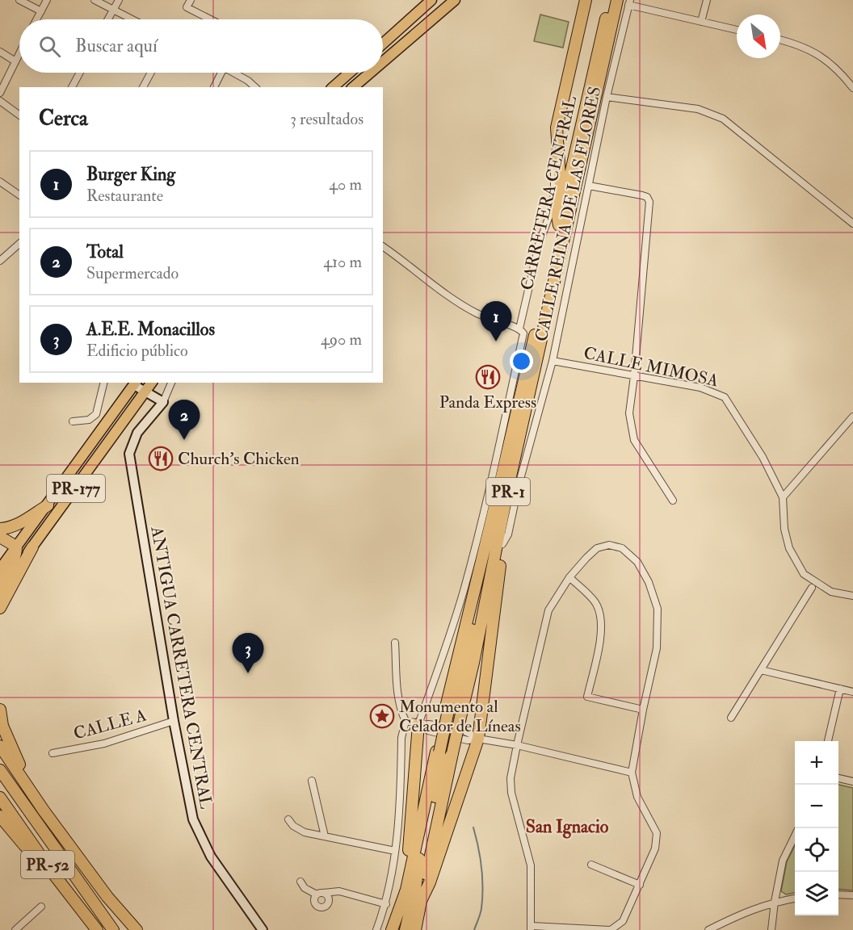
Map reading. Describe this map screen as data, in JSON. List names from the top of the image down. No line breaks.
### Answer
{"streets":{"highway":["CARRETERA CENTRAL","PR-1","PR-52"],"main road":["PR-177"],"street":["CALLE REINA DE LAS FLORES","CALLE MIMOSA","ANTIGUA CARRETERA CENTRAL","CALLE A"]},"crossings":[["CARRETERA CENTRAL","CALLE REINA DE LAS FLORES"],["CALLE REINA DE LAS FLORES","CALLE MIMOSA"],["ANTIGUA CARRETERA CENTRAL","CALLE A"]],"districts":["San Ignacio"],"places":{"restaurant":["Panda Express","Church's Chicken"],"place":["Monumento al Celador de Líneas"]},"north":"bottom right","page":{"search":"Buscar aquí","heading":["Cerca","3 resultados"],"list":[{"mark":"1","name":"Burger King","note":"Restaurante","value":"40 m"},{"mark":"2","name":"Total","note":"Supermercado","value":"410 m"},{"mark":"3","name":"A.E.E. Monacillos","note":"Edificio público","value":"490 m"}],"pins":["1","2","3"],"map_buttons":["+","−"]}}
